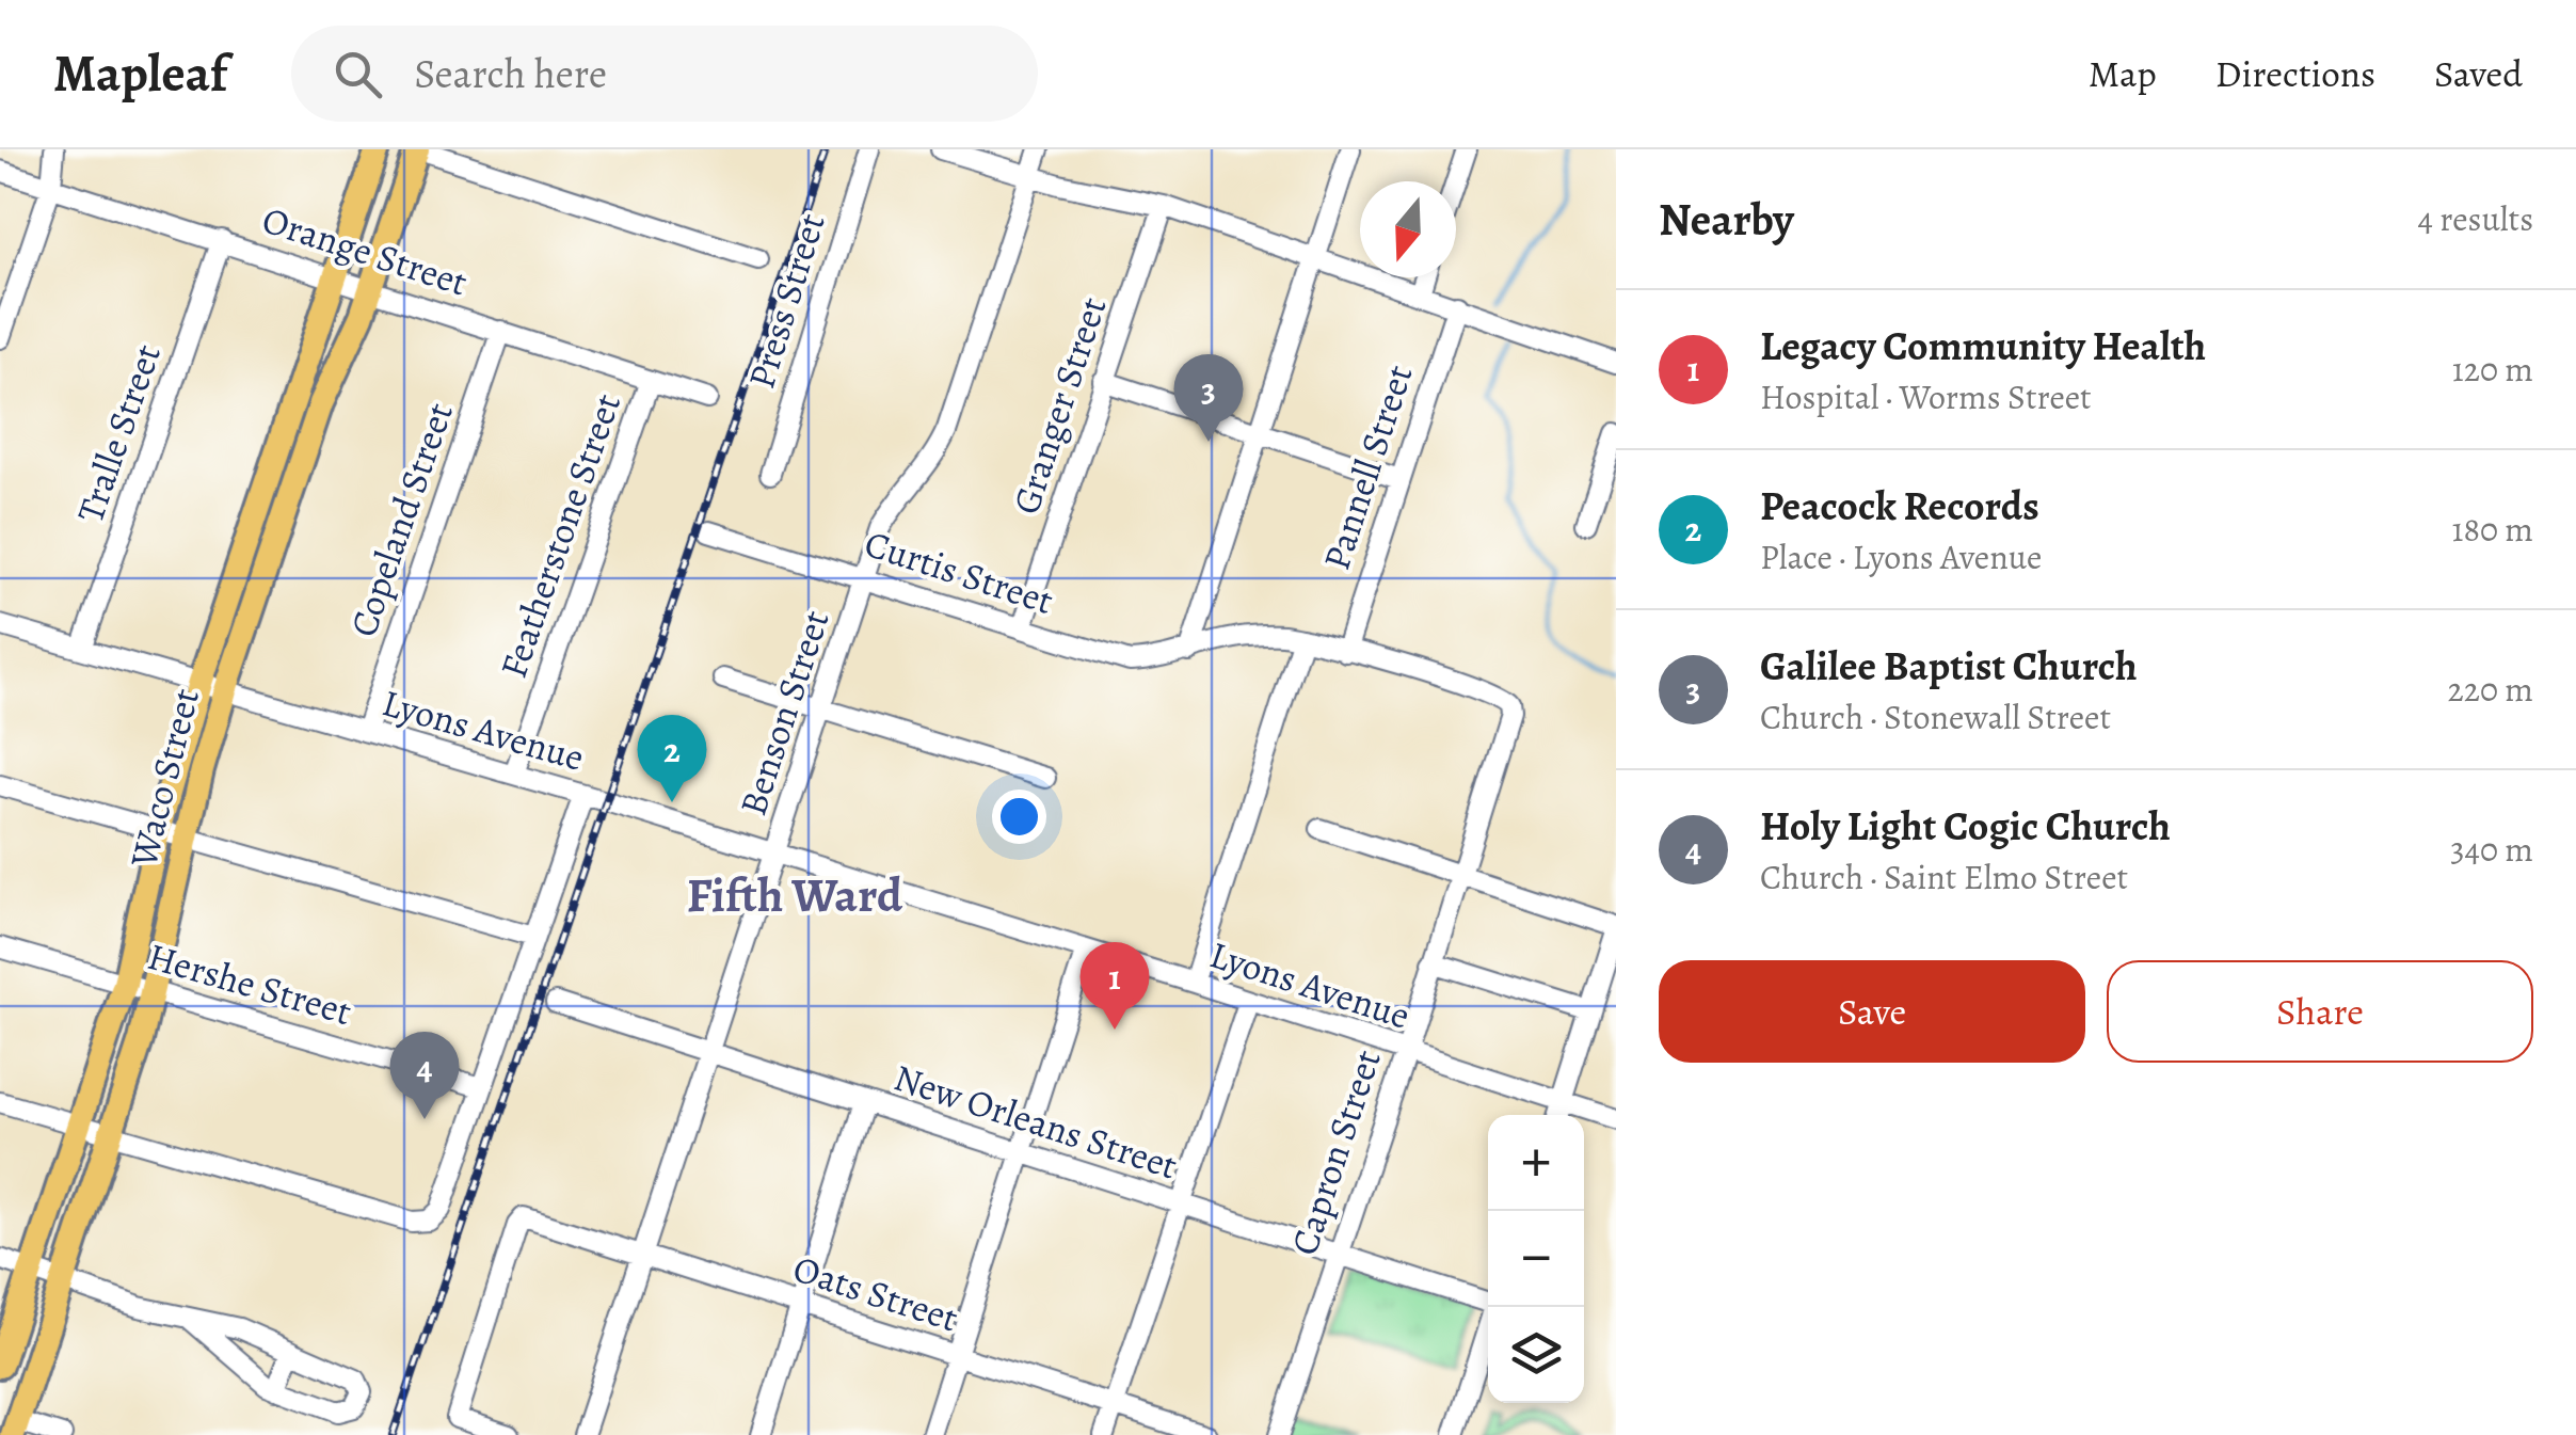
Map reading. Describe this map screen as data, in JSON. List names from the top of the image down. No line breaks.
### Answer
{"streets":{"main road":["Waco Street"],"street":["Orange Street","Press Street","Granger Street","Tralle Street","Pannell Street","Copeland Street","Featherstone Street","Curtis Street","Benson Street","Lyons Avenue","Hershe Street","New Orleans Street","Capron Street","Oats Street"]},"crossings":[["Orange Street","Tralle Street"],["Orange Street","Copeland Street"],["Orange Street","Featherstone Street"],["Orange Street","Waco Street"],["Granger Street","Curtis Street"],["Tralle Street","Lyons Avenue"],["Pannell Street","Capron Street"],["Copeland Street","Lyons Avenue"],["Featherstone Street","Lyons Avenue"],["Curtis Street","Benson Street"],["Benson Street","Lyons Avenue"],["Benson Street","New Orleans Street"],["Benson Street","Oats Street"],["Lyons Avenue","Waco Street"],["Lyons Avenue","Capron Street"],["Waco Street","Hershe Street"],["New Orleans Street","Capron Street"]],"districts":["Fifth Ward"],"north":"bottom","page":{"header":"Mapleaf","search":"Search here","nav":["Map","Directions","Saved"],"heading":["Nearby","4 results"],"list":[{"mark":"1","name":"Legacy Community Health","note":"Hospital · Worms Street","value":"120 m"},{"mark":"2","name":"Peacock Records","note":"Place · Lyons Avenue","value":"180 m"},{"mark":"3","name":"Galilee Baptist Church","note":"Church · Stonewall Street","value":"220 m"},{"mark":"4","name":"Holy Light Cogic Church","note":"Church · Saint Elmo Street","value":"340 m"}],"pins":["3","2","1","4"],"buttons":["Save","Share"],"map_buttons":["+","−"]}}
